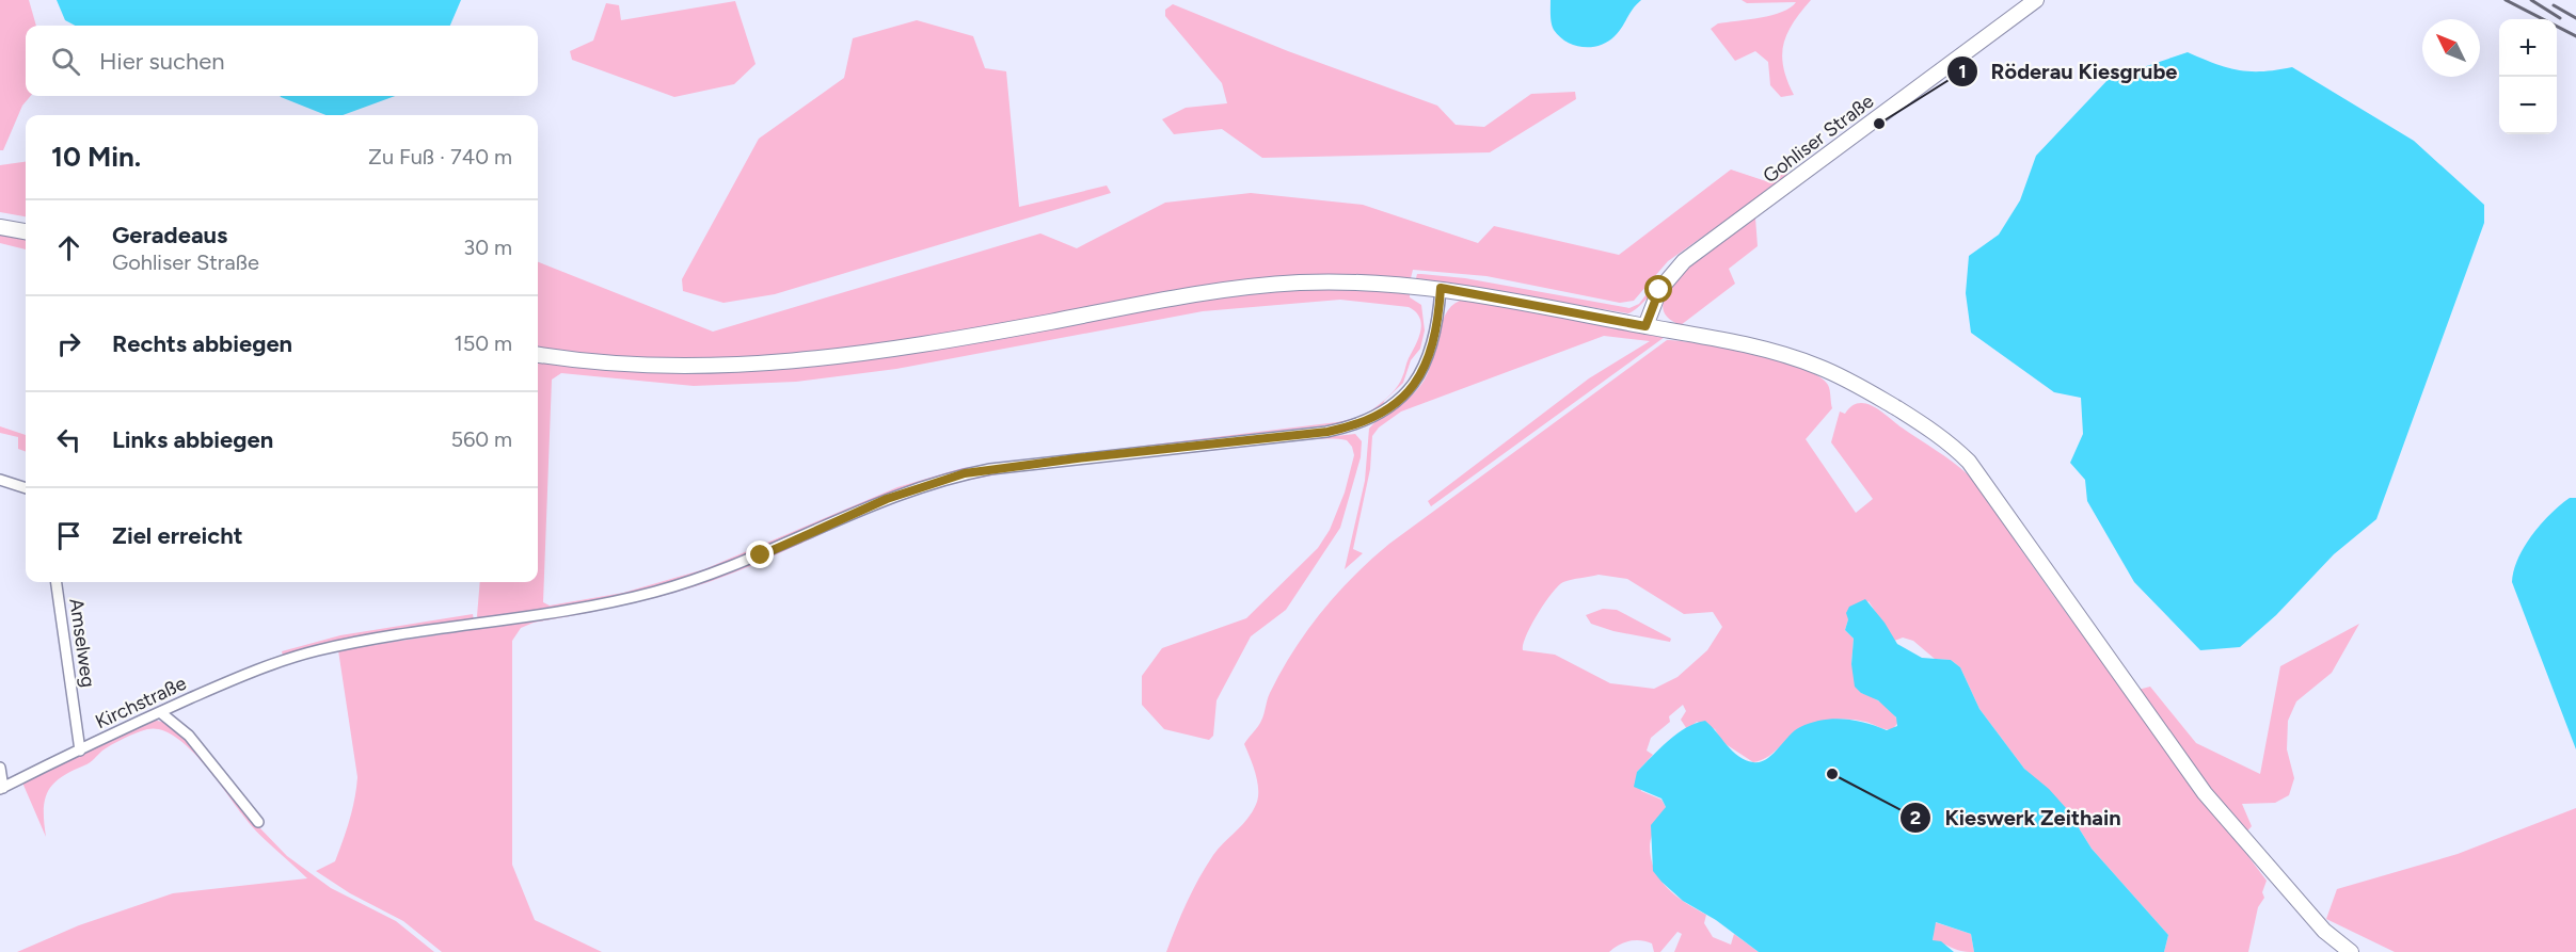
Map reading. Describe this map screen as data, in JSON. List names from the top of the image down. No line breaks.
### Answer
{"streets":{"main road":["Gohliser Straße"],"street":["Amselweg","Kirchstraße"]},"crossings":[["Amselweg","Kirchstraße"]],"places":["Röderau Kiesgrube","Kieswerk Zeithain"],"north":"top left","page":{"map_buttons":["+","−"],"search":"Hier suchen","heading":["10 Min.","Zu Fuß · 740 m"],"list":[["Geradeaus","Gohliser Straße","30 m"],["Rechts abbiegen","150 m"],["Links abbiegen","560 m"],"Ziel erreicht"]}}
